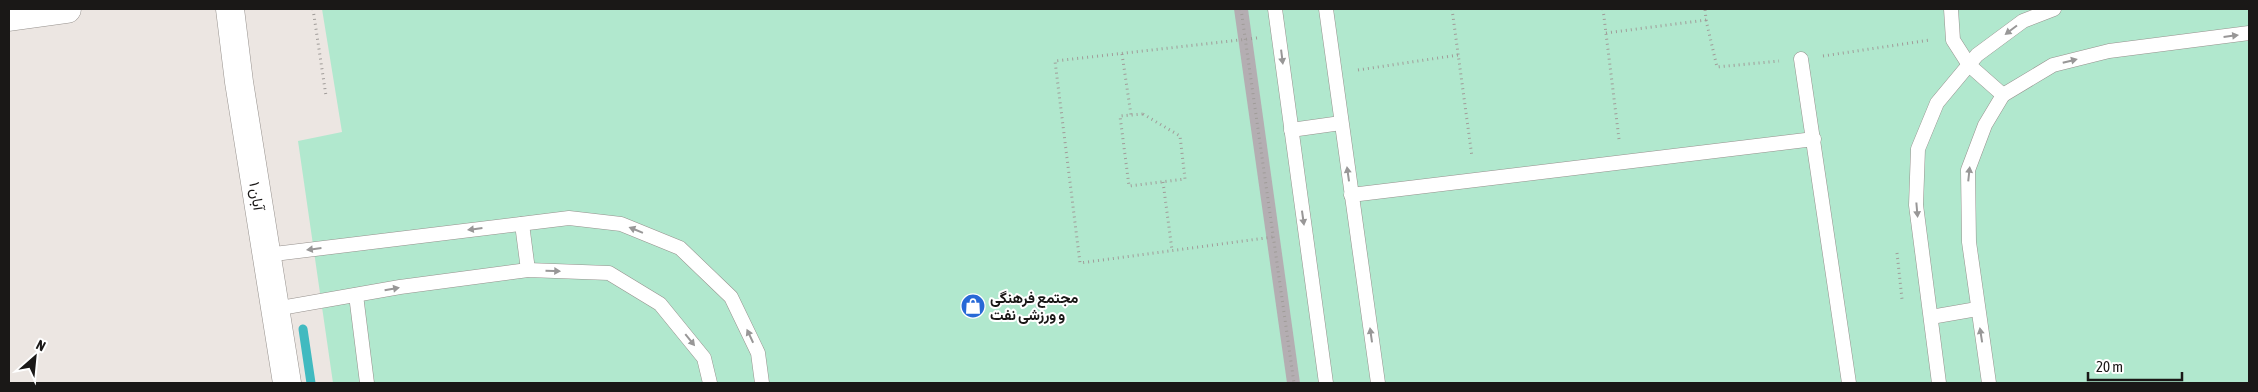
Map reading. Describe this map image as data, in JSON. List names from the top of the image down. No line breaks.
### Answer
{"streets":{"street":["آبان ۱"]},"places":{"shop":["مجتمع فرهنگى و ورزشى نفت"]},"scale_bar":"20 m","north":"top right"}
